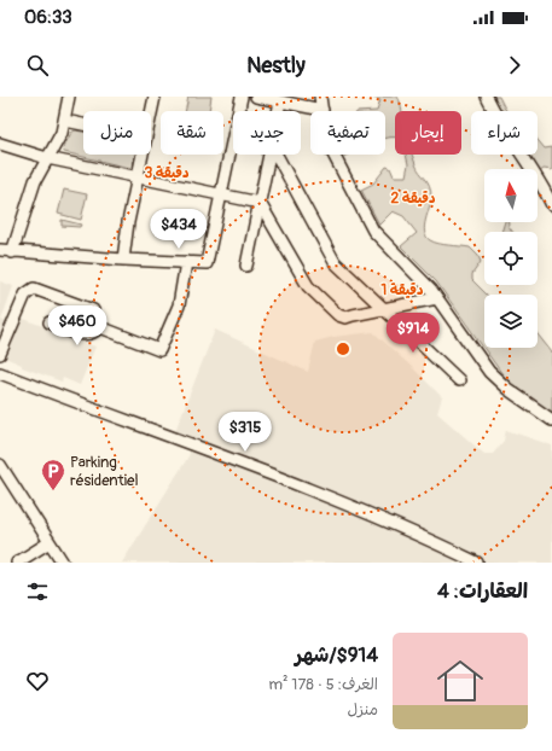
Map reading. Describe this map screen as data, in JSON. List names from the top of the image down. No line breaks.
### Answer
{"places":{"parking":["Parking résidentiel"]},"north":"top","page":{"status":"06:33","header":"Nestly","chip":["شراء","إيجار","تصفية","جديد","شقة","منزل"],"price":["$434","$460","$914","$315"],"heading":"العقارات: 4","list":[{"name":"$914/شهر","note":"الغرف: 5 · 178 m² · منزل"}]},"rings":["3 دقيقة","2 دقيقة","1 دقيقة"]}
